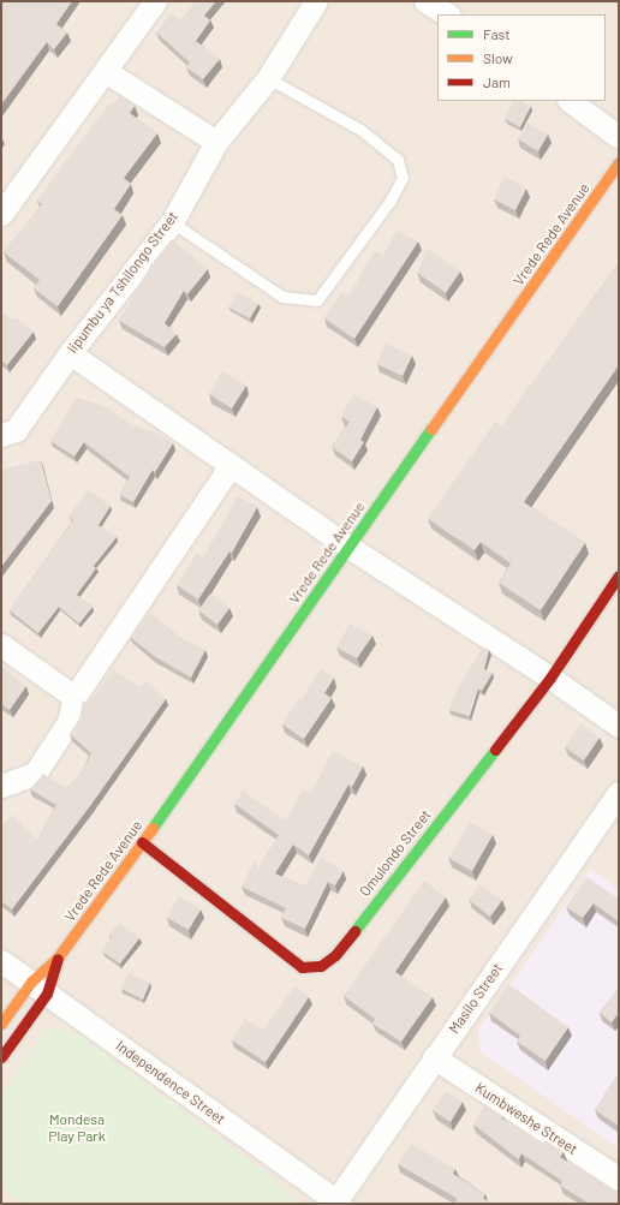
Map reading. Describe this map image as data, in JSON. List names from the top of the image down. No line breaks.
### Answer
{"streets":{"street":["Vrede Rede Avenue","Iipumbu ya Tshilongo Street","Omulondo Street","Masilo Street","Independence Street","Kumbweshe Street"]},"crossings":[["Vrede Rede Avenue","Omulondo Street"],["Vrede Rede Avenue","Independence Street"],["Masilo Street","Independence Street"],["Masilo Street","Kumbweshe Street"]],"parks":["Mondesa Play Park"],"legend":["Fast","Slow","Jam"]}
